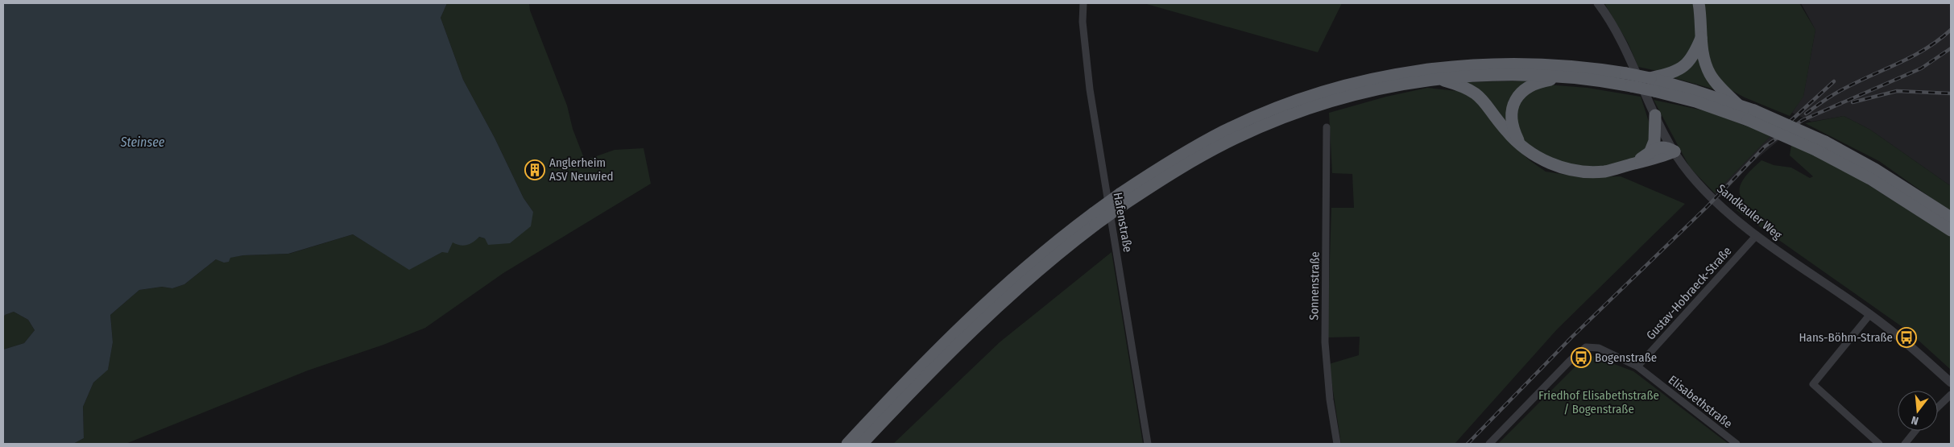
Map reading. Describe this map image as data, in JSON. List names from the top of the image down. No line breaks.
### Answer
{"streets":{"street":["Sandkauler Weg","Hafenstraße","Sonnenstraße","Gustav-Hobraeck-Straße","Elisabethstraße"]},"crossings":[["Sandkauler Weg","Gustav-Hobraeck-Straße"],["Gustav-Hobraeck-Straße","Elisabethstraße"]],"water":["Steinsee"],"parks":["Friedhof Elisabethstraße / Bogenstraße"],"places":{"building":["Anglerheim ASV Neuwied"],"bus stop":["Hans-Böhm-Straße","Bogenstraße"]},"north":"bottom"}
